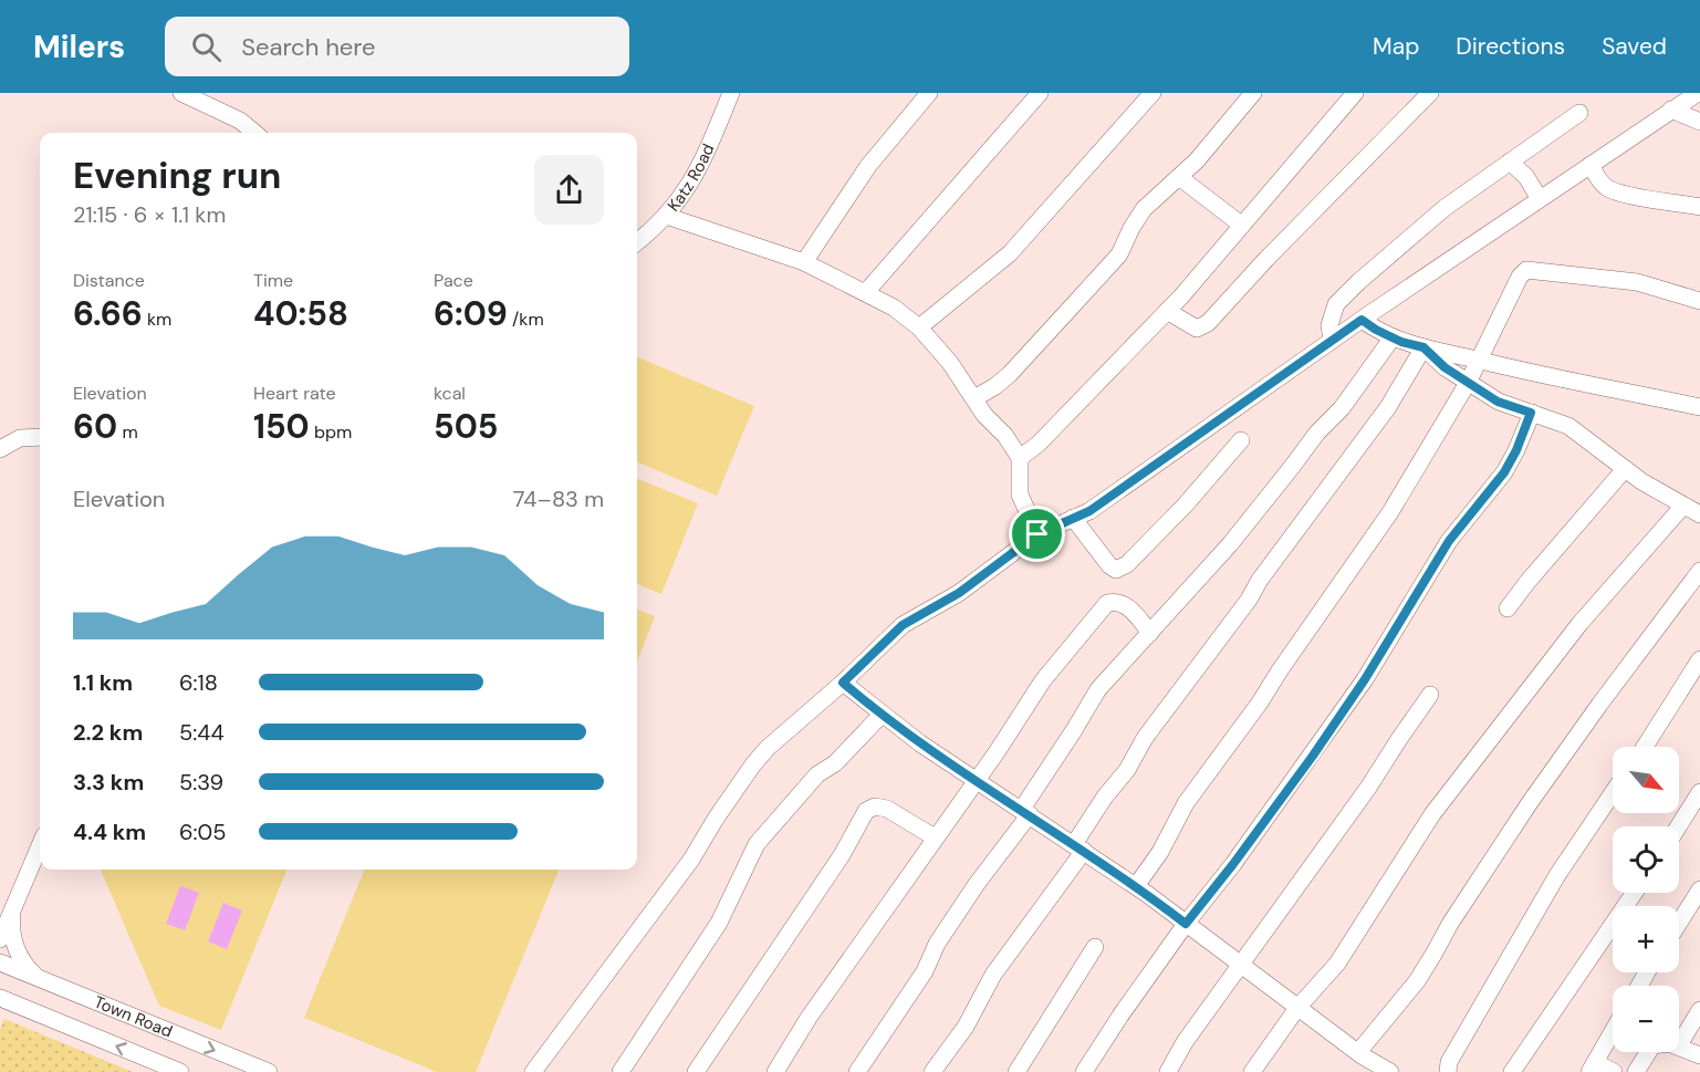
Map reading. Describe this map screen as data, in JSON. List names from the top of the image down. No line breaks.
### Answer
{"streets":{"street":["Katz Road","Town Road"]},"north":"bottom right","page":{"header":"Milers","search":"Search here","nav":["Map","Directions","Saved"],"heading":["Evening run","21:15 · 6 × 1.1 km"],"stats":[["Distance","6.66 km"],["Time","40:58"],["Pace","6:09 /km"],["Elevation","60 m"],["Heart rate","150 bpm"],["kcal","505"]],"chart":["Elevation","74–83 m"],"list":[{"name":"1.1 km","note":"6:18"},{"name":"2.2 km","note":"5:44"},{"name":"3.3 km","note":"5:39"},{"name":"4.4 km","note":"6:05"}],"map_buttons":["+","−"]}}
